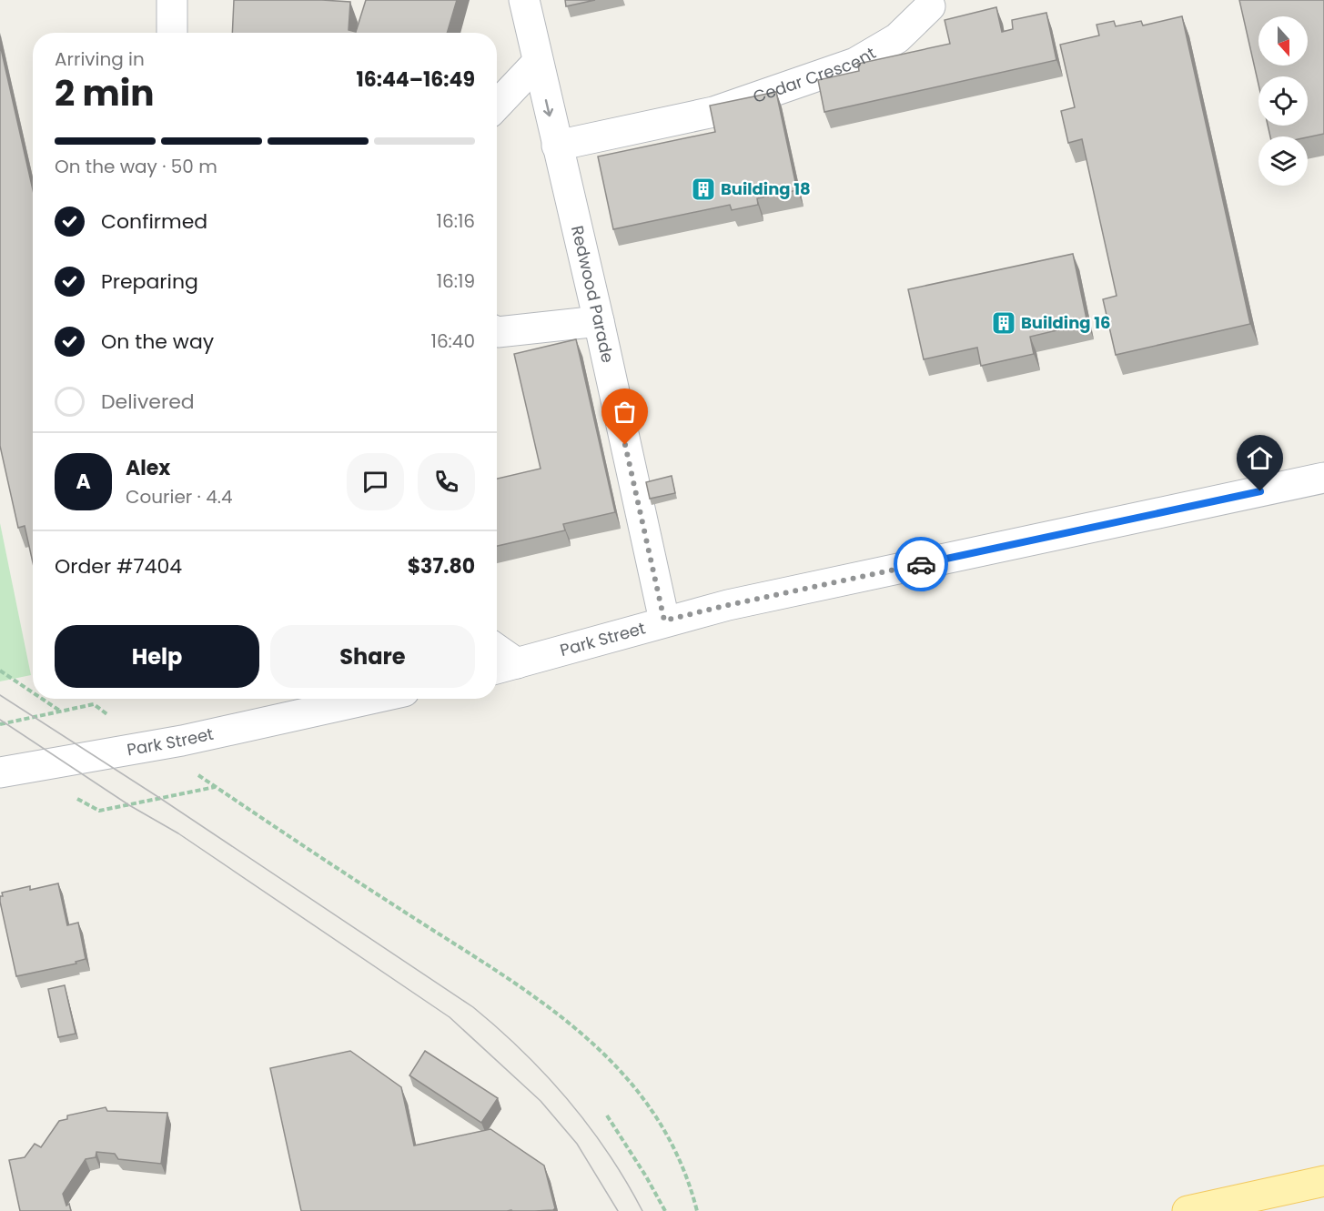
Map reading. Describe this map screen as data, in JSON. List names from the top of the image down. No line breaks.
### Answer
{"streets":{"street":["Cedar Crescent","Redwood Parade","Park Street"]},"crossings":[["Cedar Crescent","Redwood Parade"],["Redwood Parade","Park Street"]],"places":{"building":["Building 18","Building 16"]},"north":"bottom","page":{"heading":["2 min","Arriving in","16:44–16:49"],"panel":["Alex","Courier · 4.4","Order #7404","$37.80"],"bar":"On the way · 50 m","list":[["Confirmed","16:16"],["Preparing","16:19"],["On the way","16:40"],"Delivered"],"round":"A","buttons":["Help","Share"]}}
